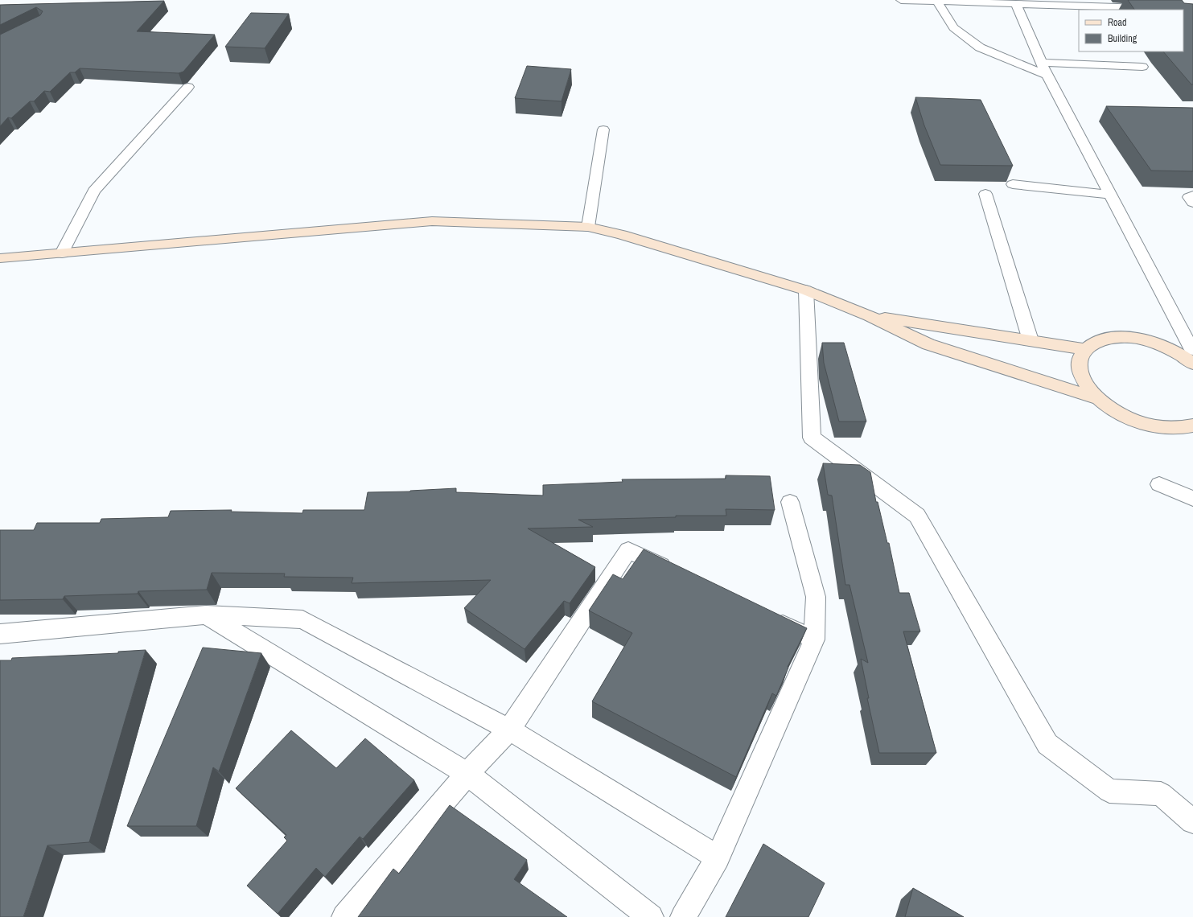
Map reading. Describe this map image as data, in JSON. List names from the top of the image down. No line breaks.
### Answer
{"legend":["Road","Building"]}
